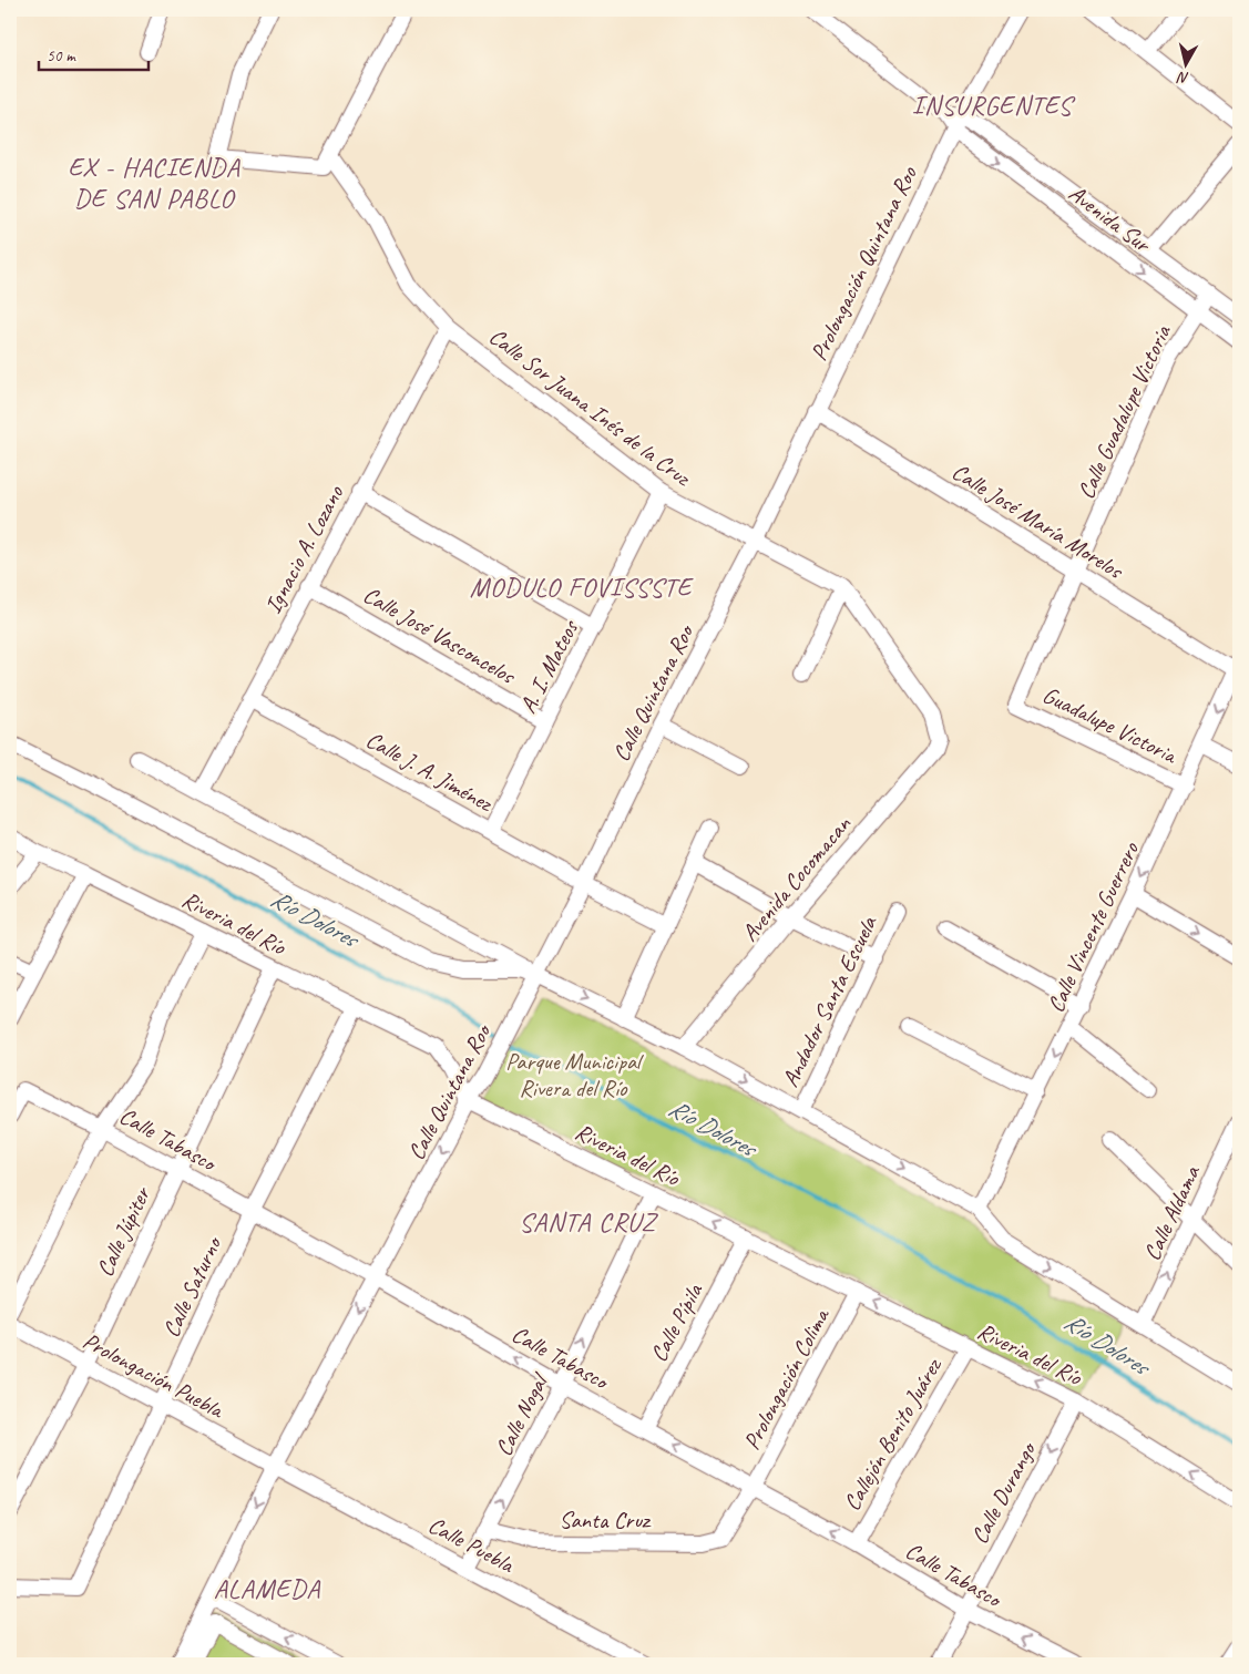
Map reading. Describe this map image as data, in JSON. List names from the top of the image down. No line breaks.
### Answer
{"streets":{"street":["Avenida Sur","Prolongación Quintana Roo","Calle Sor Juana Inés de la Cruz","Calle Guadalupe Victoria","Calle José María Morelos","Ignacio A. Lozano","Calle José Vasconcelos","A. I. Mateos","Calle Quintana Roo","Guadalupe Victoria","Calle J. A. Jiménez","Avenida Cocomacan","Riveria del Río","Calle Vincente Guerrero","Andador Santa Escuela","Calle Tabasco","Calle Aldama","Calle Júpiter","Calle Saturno","Calle Pípila","Prolongación Puebla","Prolongación Colima","Calle Nogal","Callejón Benito Juárez","Calle Durango","Santa Cruz","Calle Puebla"]},"crossings":[["Avenida Sur","Prolongación Quintana Roo"],["Avenida Sur","Calle Guadalupe Victoria"],["Prolongación Quintana Roo","Calle Sor Juana Inés de la Cruz"],["Prolongación Quintana Roo","Calle José María Morelos"],["Prolongación Quintana Roo","Calle Quintana Roo"],["Calle Sor Juana Inés de la Cruz","Ignacio A. Lozano"],["Calle Sor Juana Inés de la Cruz","A. I. Mateos"],["Calle Sor Juana Inés de la Cruz","Calle Quintana Roo"],["Calle Sor Juana Inés de la Cruz","Avenida Cocomacan"],["Calle Guadalupe Victoria","Calle José María Morelos"],["Calle Guadalupe Victoria","Guadalupe Victoria"],["Calle José María Morelos","Calle Vincente Guerrero"],["Ignacio A. Lozano","Calle José Vasconcelos"],["Ignacio A. Lozano","Calle J. A. Jiménez"],["Calle José Vasconcelos","A. I. Mateos"],["A. I. Mateos","Calle J. A. Jiménez"],["Calle Quintana Roo","Calle J. A. Jiménez"],["Calle Quintana Roo","Riveria del Río"],["Calle Quintana Roo","Calle Tabasco"],["Calle Quintana Roo","Prolongación Puebla"],["Calle Quintana Roo","Calle Puebla"],["Guadalupe Victoria","Calle Vincente Guerrero"],["Riveria del Río","Calle Júpiter"],["Riveria del Río","Calle Saturno"],["Riveria del Río","Calle Pípila"],["Riveria del Río","Prolongación Colima"],["Riveria del Río","Calle Nogal"],["Riveria del Río","Callejón Benito Juárez"],["Riveria del Río","Calle Durango"],["Calle Tabasco","Calle Júpiter"],["Calle Tabasco","Calle Saturno"],["Calle Tabasco","Calle Pípila"],["Calle Tabasco","Prolongación Colima"],["Calle Tabasco","Calle Nogal"],["Calle Tabasco","Callejón Benito Juárez"],["Calle Tabasco","Calle Durango"],["Calle Júpiter","Prolongación Puebla"],["Calle Saturno","Prolongación Puebla"],["Prolongación Puebla","Calle Puebla"],["Prolongación Colima","Santa Cruz"],["Calle Nogal","Santa Cruz"],["Calle Nogal","Calle Puebla"]],"one_way":["Calle Quintana Roo","Calle Vincente Guerrero","Calle Tabasco","Calle Aldama","Calle Nogal","Calle Durango"],"districts":["INSURGENTES","EX - HACIENDA DE SAN PABLO","MODULO FOVISSSTE","SANTA CRUZ","ALAMEDA"],"water":["Río Dolores"],"parks":["Parque Municipal Rivera del Río"],"scale_bar":"50 m","north":"bottom"}
